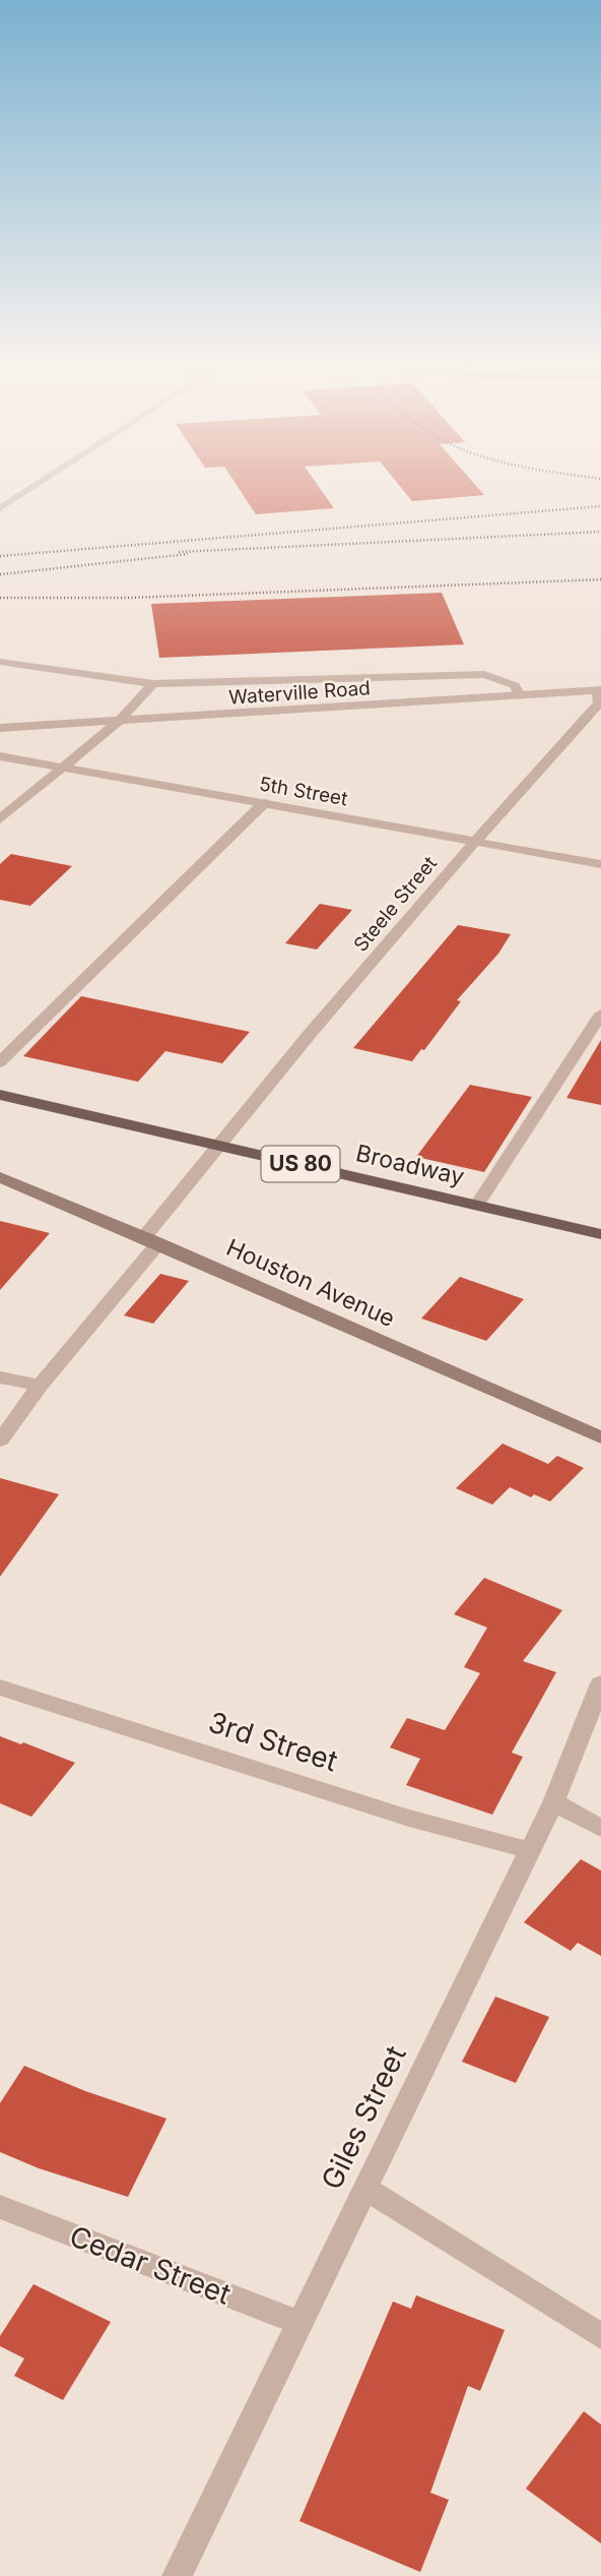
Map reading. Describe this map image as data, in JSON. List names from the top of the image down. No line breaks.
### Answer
{"streets":{"main road":["US 80","Broadway"],"street":["Waterville Road","5th Street","Steele Street","Houston Avenue","3rd Street","Giles Street","Cedar Street"]},"crossings":[["Waterville Road","Steele Street"],["5th Street","Steele Street"],["Steele Street","Broadway"],["Steele Street","Houston Avenue"],["3rd Street","Giles Street"],["Giles Street","Cedar Street"]]}
